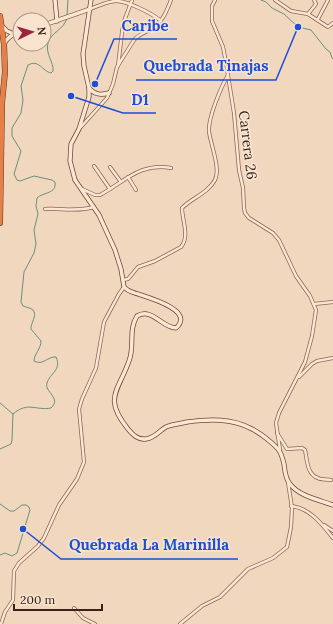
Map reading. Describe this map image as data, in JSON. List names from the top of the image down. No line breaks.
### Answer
{"streets":{"street":["Carrera 26"]},"places":["Quebrada Tinajas","Caribe","D1","Quebrada La Marinilla"],"scale_bar":"200 m","north":"right"}
